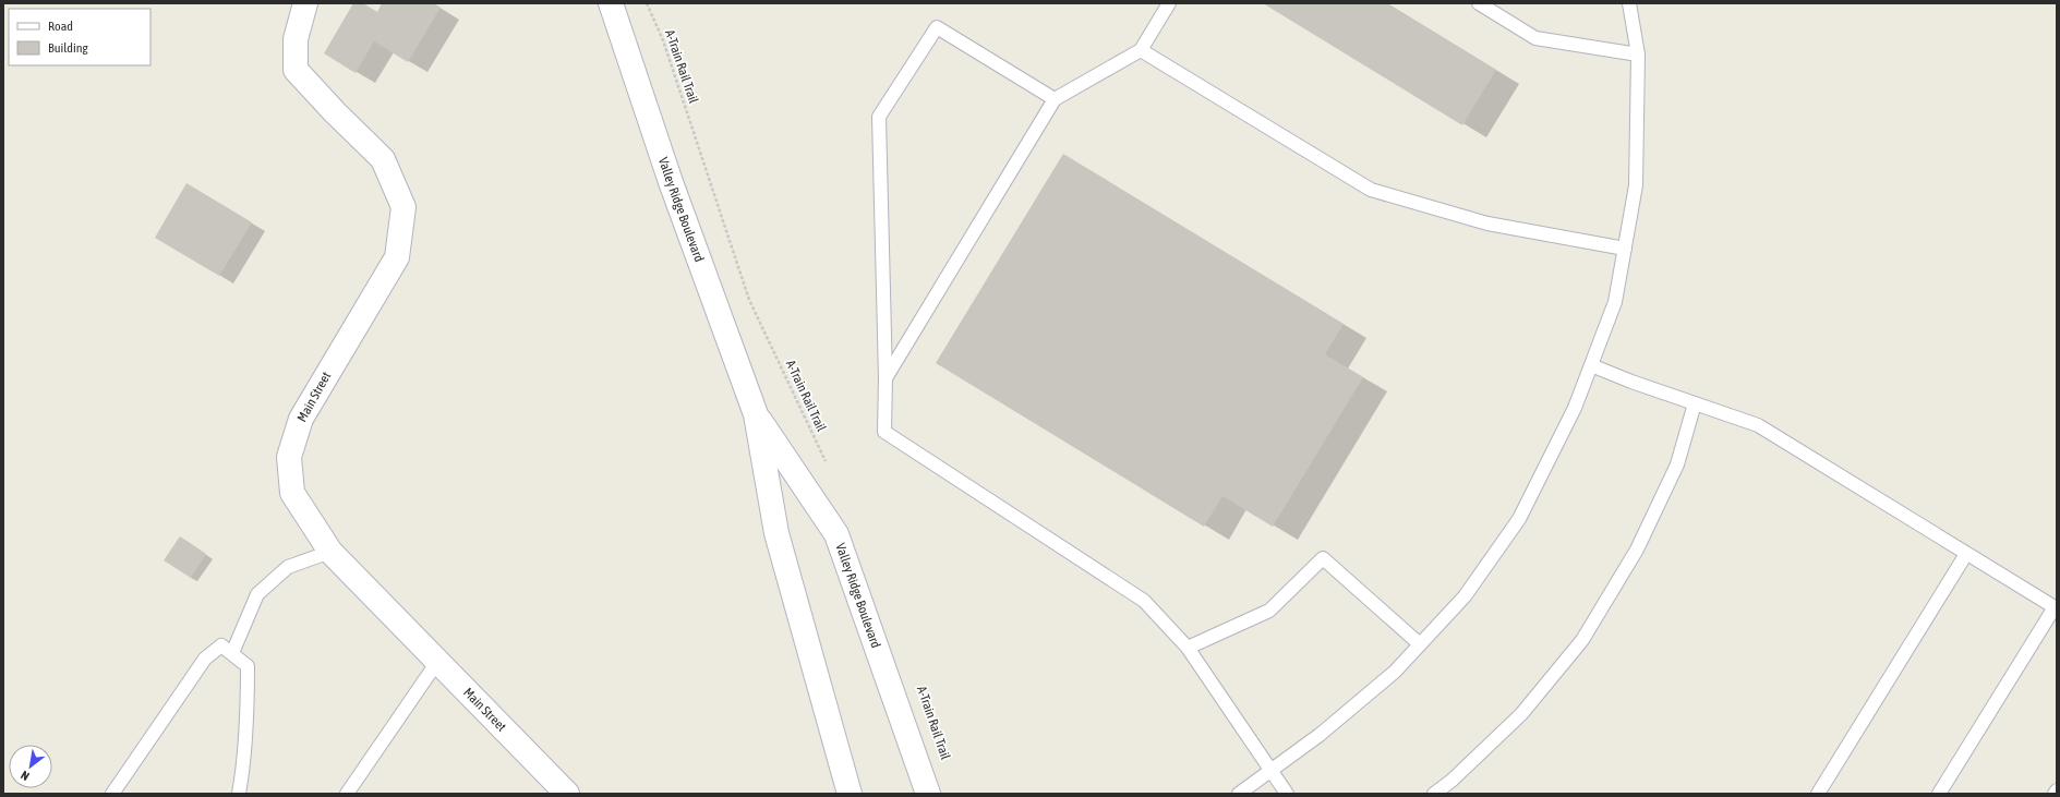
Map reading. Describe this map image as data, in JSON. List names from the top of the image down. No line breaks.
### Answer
{"streets":{"street":["Valley Ridge Boulevard","Main Street"],"path":["A-Train Rail Trail"]},"legend":["Road","Building"],"north":"bottom left"}
